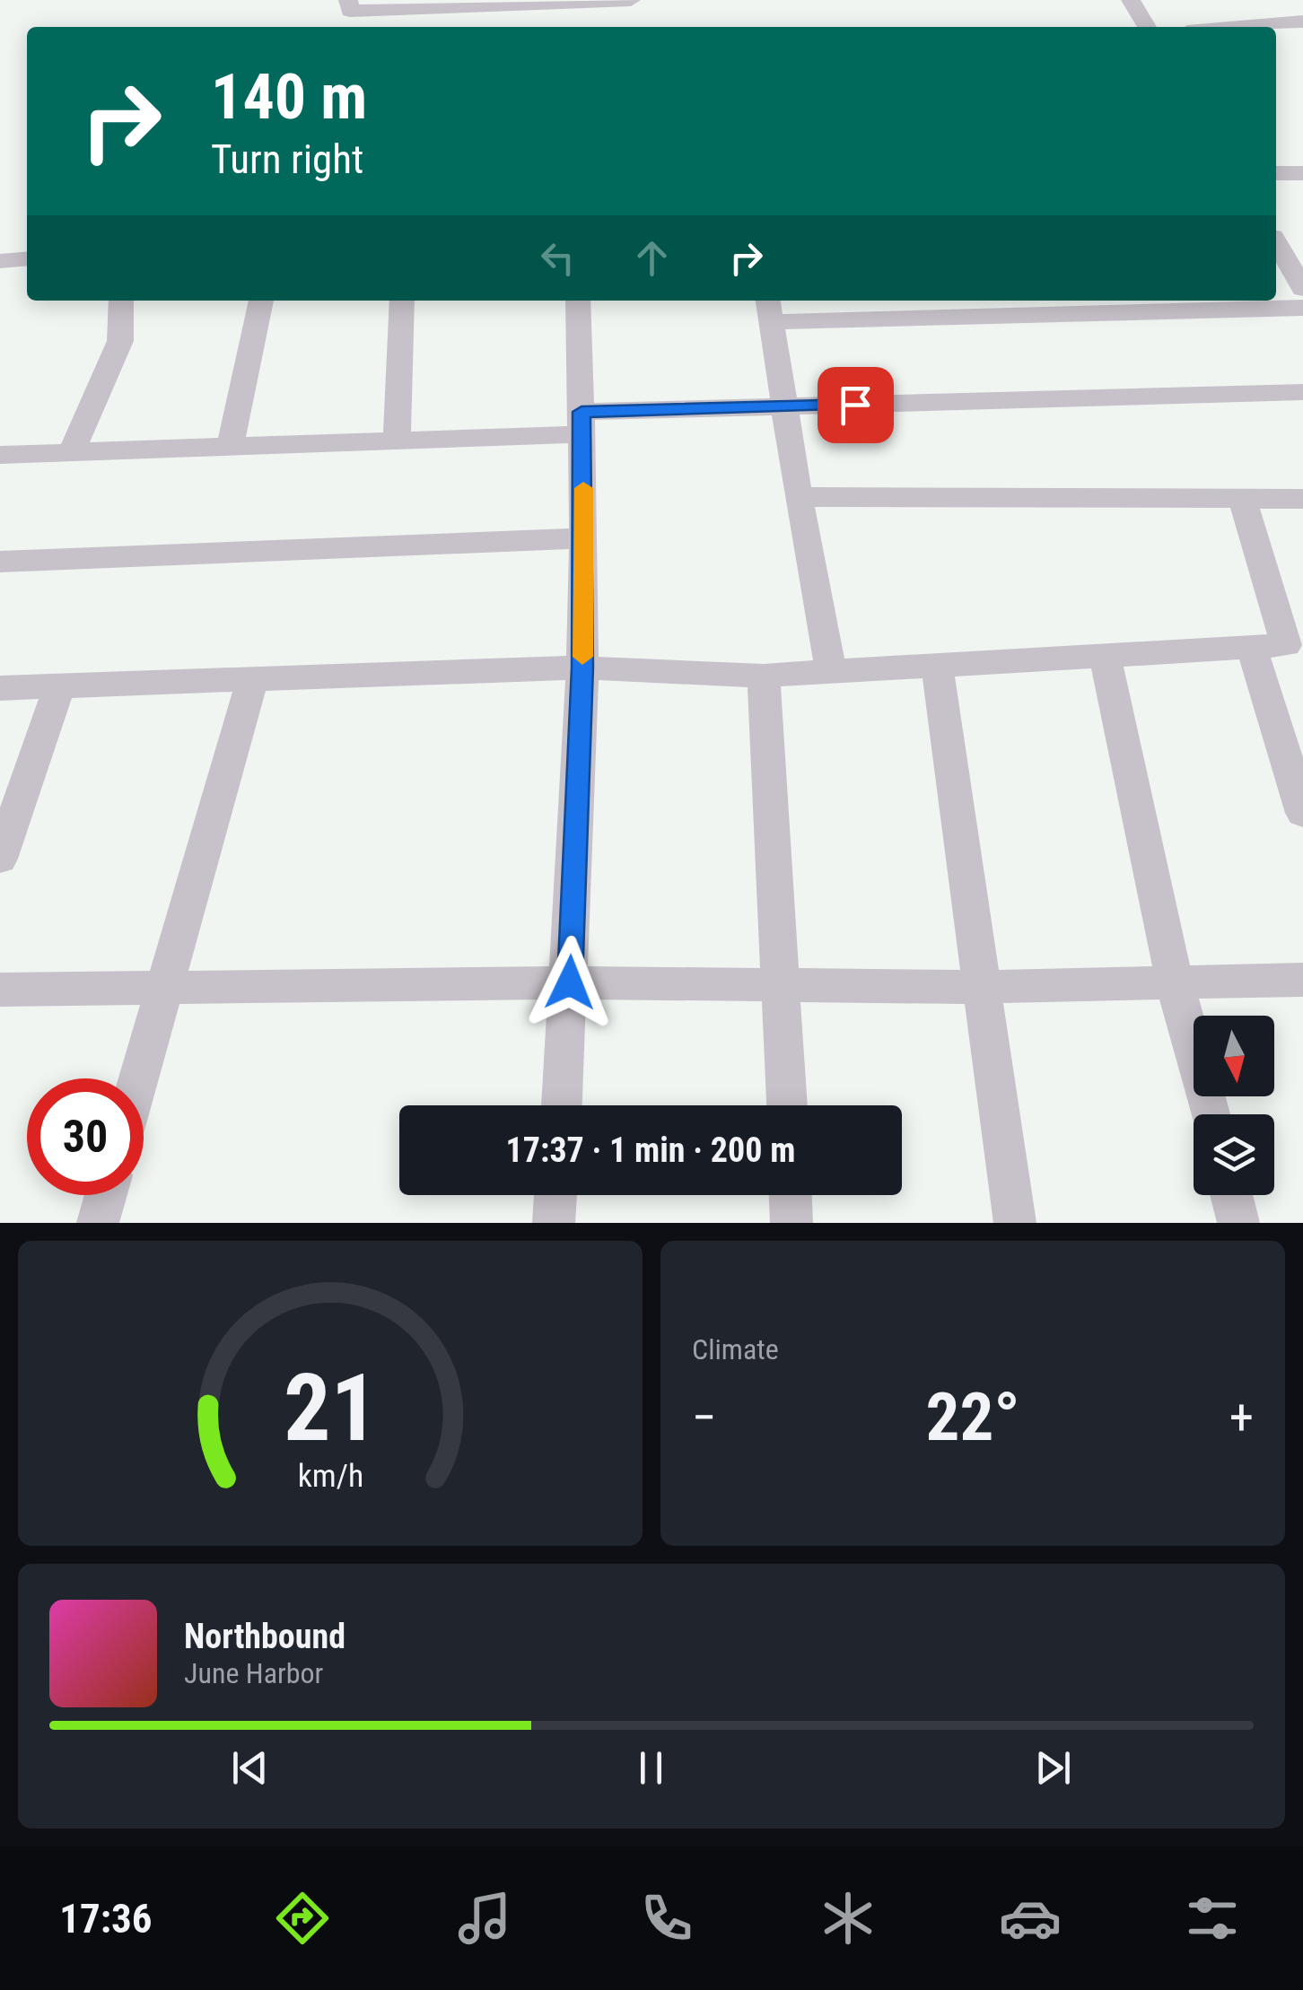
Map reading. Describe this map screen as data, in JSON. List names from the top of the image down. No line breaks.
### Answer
{"north":"bottom","page":{"turn":["140 m","Turn right"],"limit":"30","trip":"17:37 · 1 min · 200 m","tile":"Climate","heat":["−","22°","+"],"song":["Northbound","June Harbor"],"tabs":"17:36","gauge":["21","km/h"]}}
